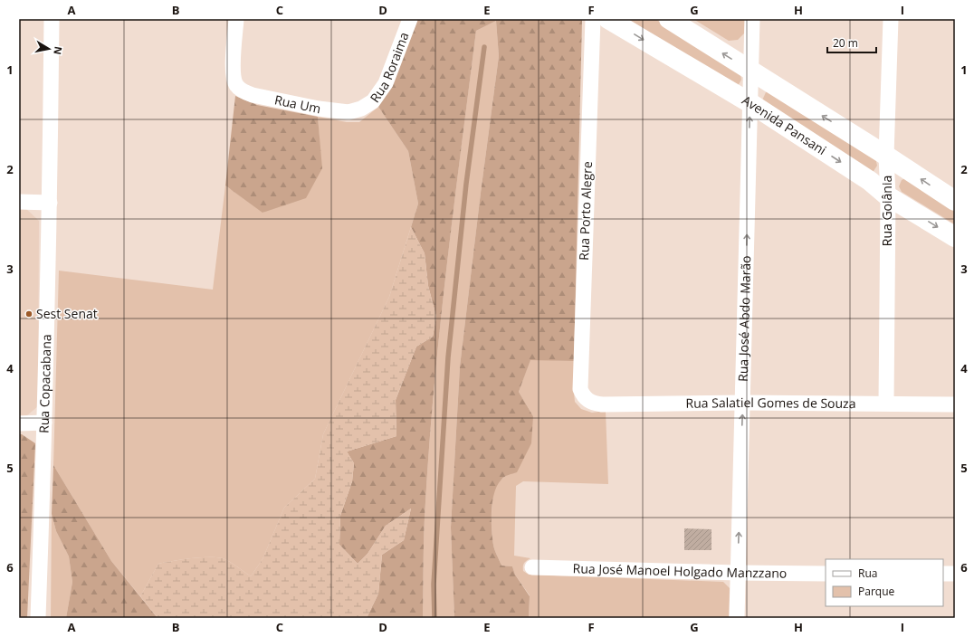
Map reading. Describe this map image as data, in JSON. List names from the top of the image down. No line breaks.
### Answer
{"streets":{"main road":["Avenida Pansani"],"street":["Rua Roraima","Rua Um","Rua Porto Alegre","Rua Goiânia","Rua José Abdo Marão","Rua Copacabana","Rua Salatiel Gomes de Souza","Rua José Manoel Holgado Manzzano"]},"crossings":[["Rua Roraima","Rua Um"],["Avenida Pansani","Rua Goiânia"],["Avenida Pansani","Rua José Abdo Marão"],["Rua Porto Alegre","Rua Salatiel Gomes de Souza"],["Rua Goiânia","Rua Salatiel Gomes de Souza"],["Rua José Abdo Marão","Rua Salatiel Gomes de Souza"],["Rua José Abdo Marão","Rua José Manoel Holgado Manzzano"]],"one_way":["Rua José Abdo Marão"],"places":["Sest Senat"],"legend":["Rua","Parque"],"scale_bar":"20 m","north":"right","grid":{"columns":["A","B","C","D","E","F","G","H","I"],"rows":["1","2","3","4","5","6"]}}
